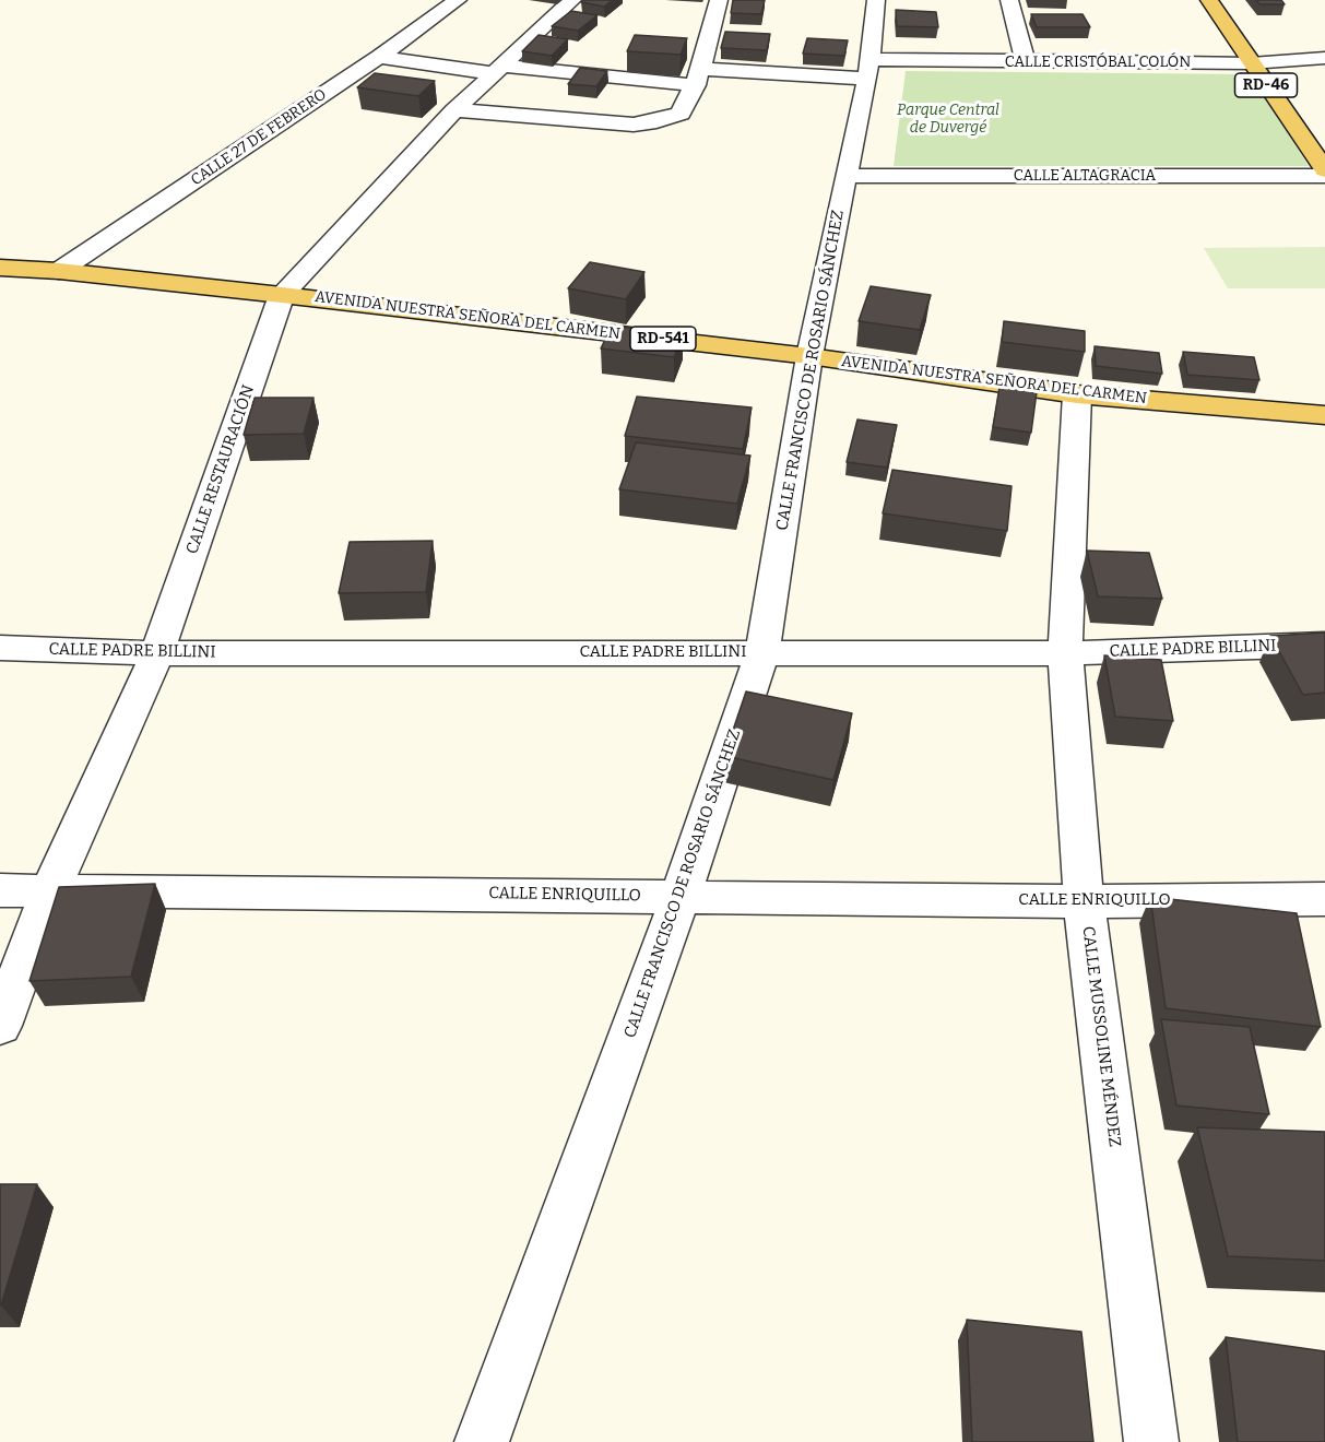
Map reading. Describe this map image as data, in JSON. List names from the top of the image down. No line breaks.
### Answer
{"streets":{"main road":["RD-46","AVENIDA NUESTRA SEÑORA DEL CARMEN","RD-541"],"street":["CALLE CRISTÓBAL COLÓN","CALLE 27 DE FEBRERO","CALLE ALTAGRACIA","CALLE FRANCISCO DE ROSARIO SÁNCHEZ","CALLE RESTAURACIÓN","CALLE PADRE BILLINI","CALLE ENRIQUILLO","CALLE MUSSOLINE MÉNDEZ"]},"crossings":[["CALLE CRISTÓBAL COLÓN","RD-46"],["CALLE CRISTÓBAL COLÓN","CALLE 27 DE FEBRERO"],["CALLE CRISTÓBAL COLÓN","CALLE FRANCISCO DE ROSARIO SÁNCHEZ"],["CALLE CRISTÓBAL COLÓN","CALLE RESTAURACIÓN"],["CALLE 27 DE FEBRERO","AVENIDA NUESTRA SEÑORA DEL CARMEN"],["CALLE ALTAGRACIA","CALLE FRANCISCO DE ROSARIO SÁNCHEZ"],["AVENIDA NUESTRA SEÑORA DEL CARMEN","CALLE FRANCISCO DE ROSARIO SÁNCHEZ"],["AVENIDA NUESTRA SEÑORA DEL CARMEN","CALLE RESTAURACIÓN"],["AVENIDA NUESTRA SEÑORA DEL CARMEN","CALLE MUSSOLINE MÉNDEZ"],["CALLE FRANCISCO DE ROSARIO SÁNCHEZ","CALLE PADRE BILLINI"],["CALLE FRANCISCO DE ROSARIO SÁNCHEZ","CALLE ENRIQUILLO"],["CALLE RESTAURACIÓN","CALLE PADRE BILLINI"],["CALLE RESTAURACIÓN","CALLE ENRIQUILLO"],["CALLE PADRE BILLINI","CALLE MUSSOLINE MÉNDEZ"],["CALLE ENRIQUILLO","CALLE MUSSOLINE MÉNDEZ"]],"parks":["Parque Central de Duvergé"]}
